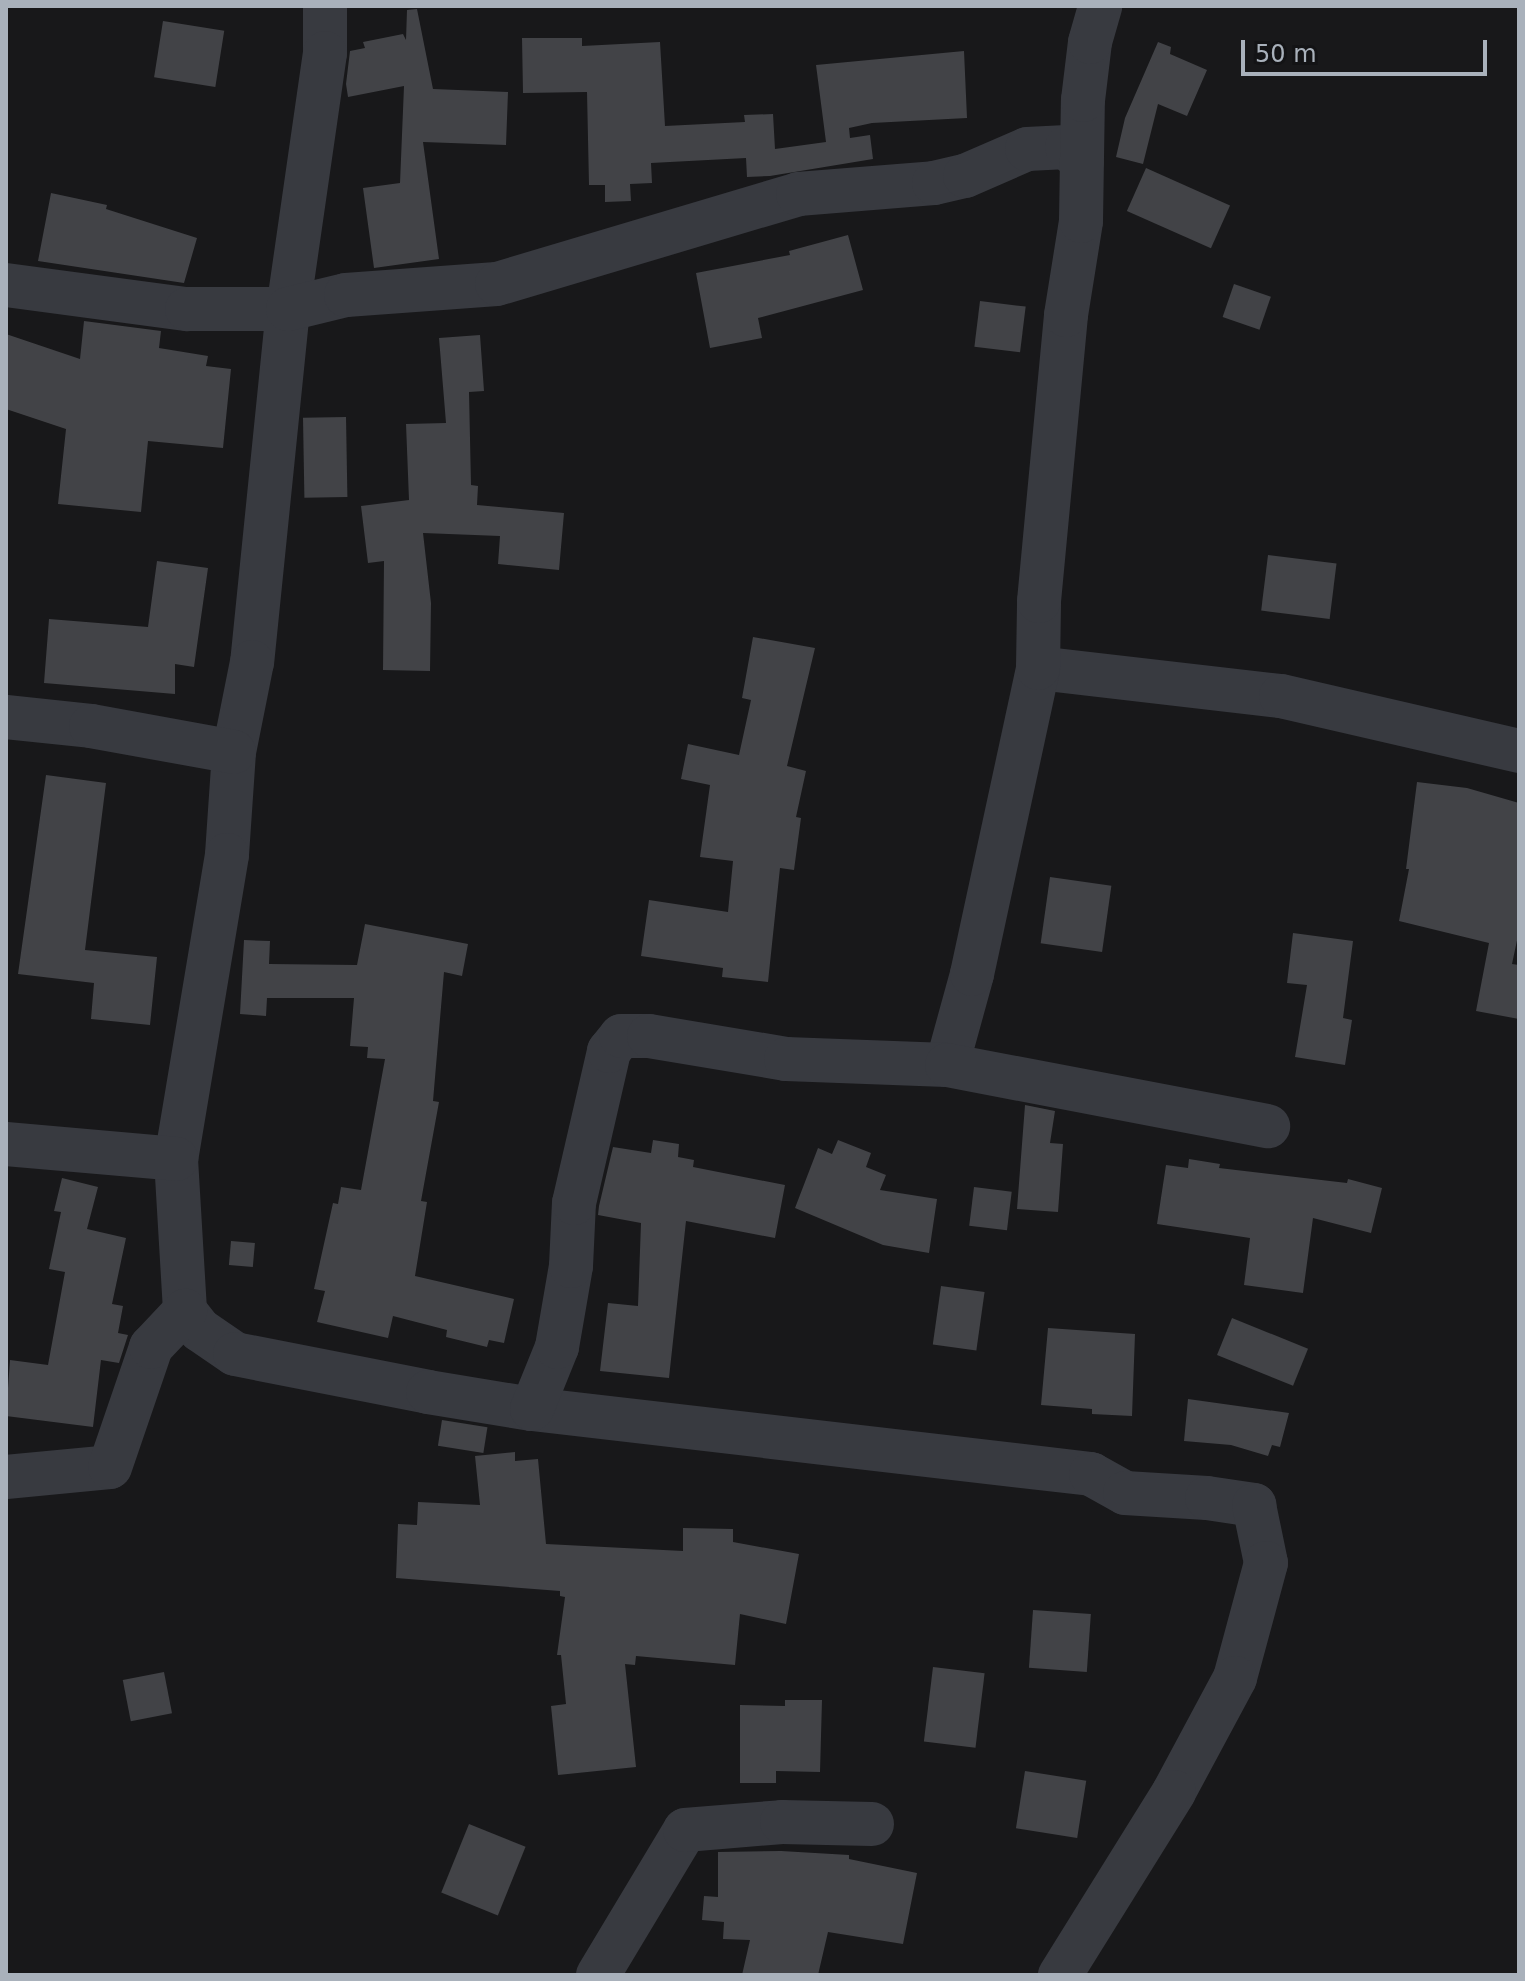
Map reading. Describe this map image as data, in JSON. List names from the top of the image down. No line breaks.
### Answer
{"scale_bar":"50 m"}
